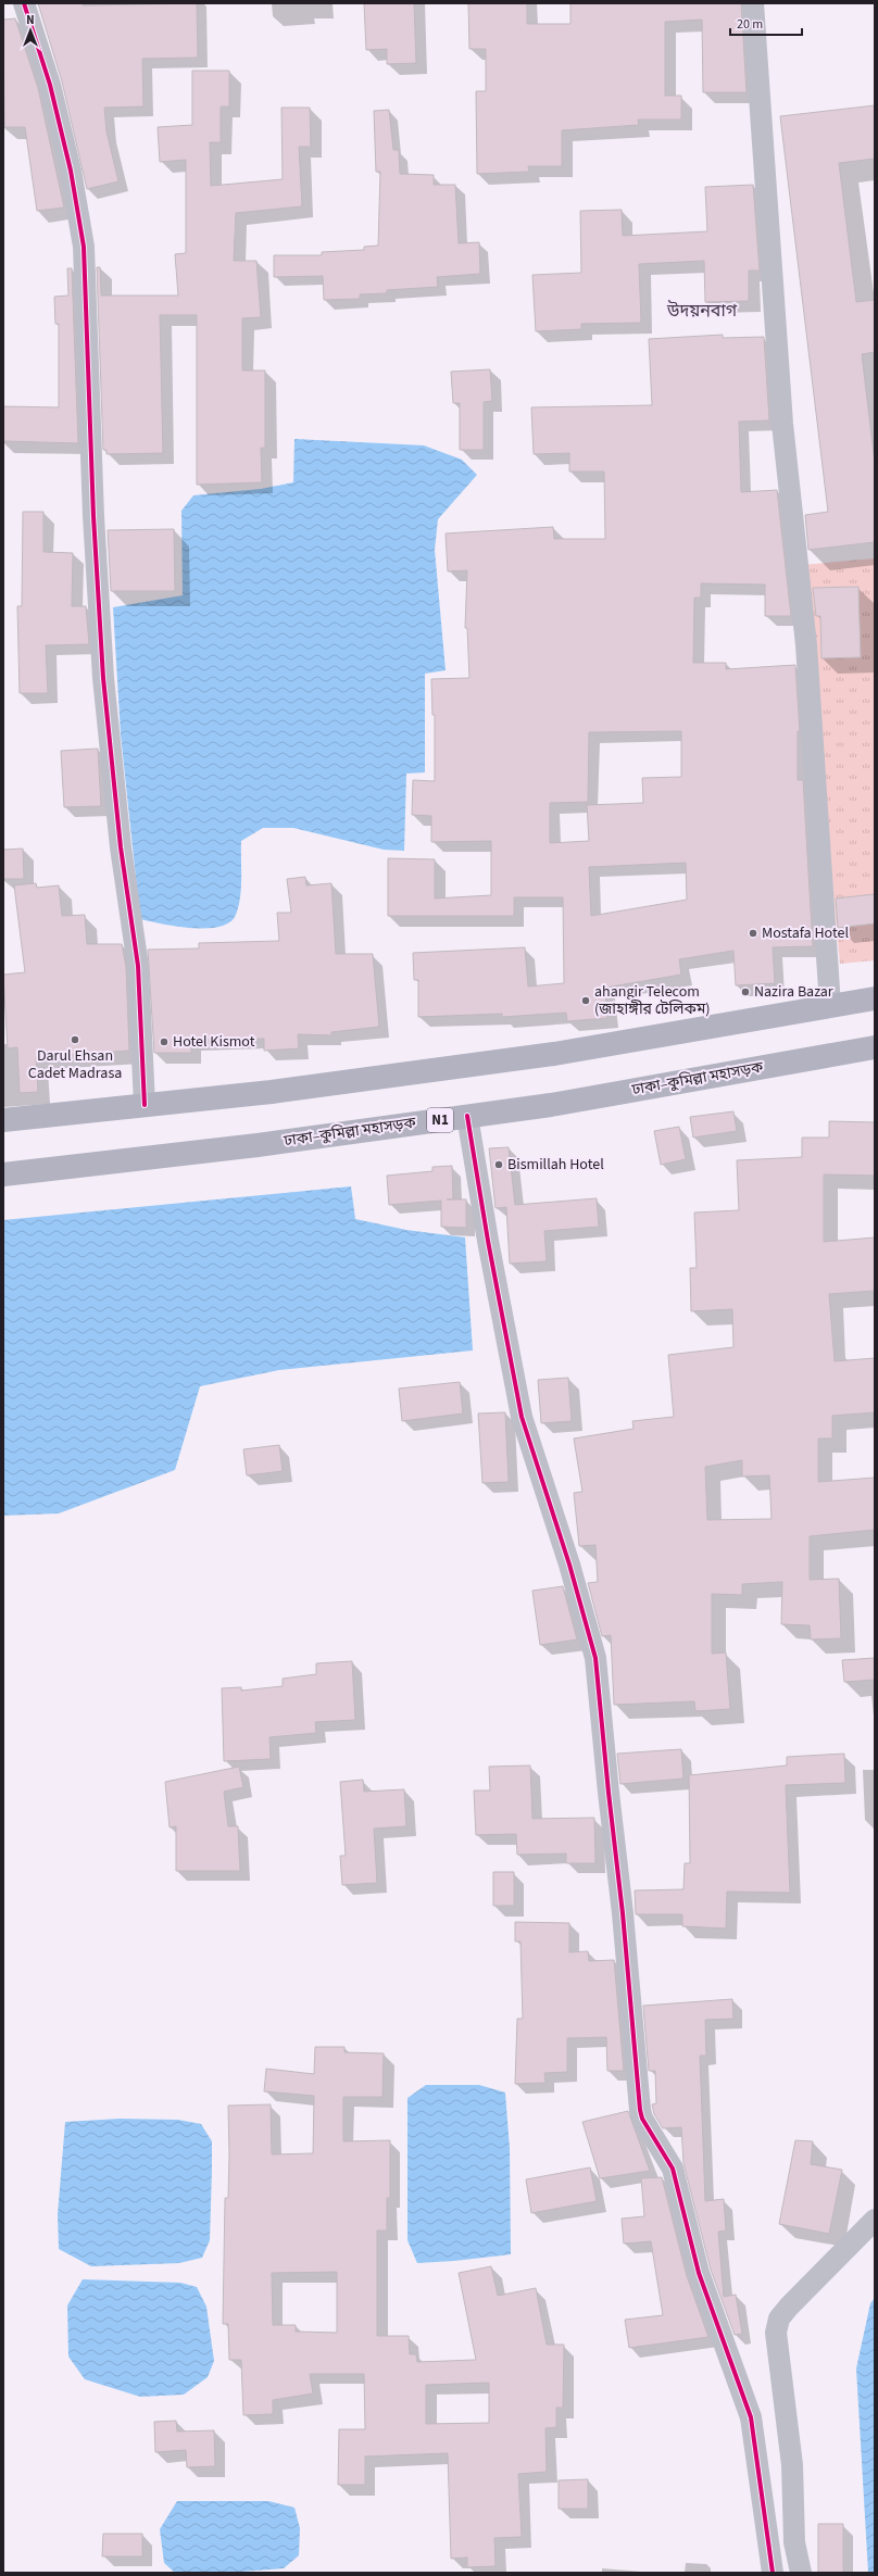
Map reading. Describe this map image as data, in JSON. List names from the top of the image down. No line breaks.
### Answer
{"streets":{"highway":["ঢাকা–কুমিল্লা মহাসড়ক","N1"]},"districts":["উদয়নবাগ"],"places":["Mostafa Hotel","Nazira Bazar","ahangir Telecom (জাহাঙ্গীর টেলিকম)","Darul Ehsan Cadet Madrasa","Hotel Kismot","Bismillah Hotel"],"scale_bar":"20 m","north":"top"}
